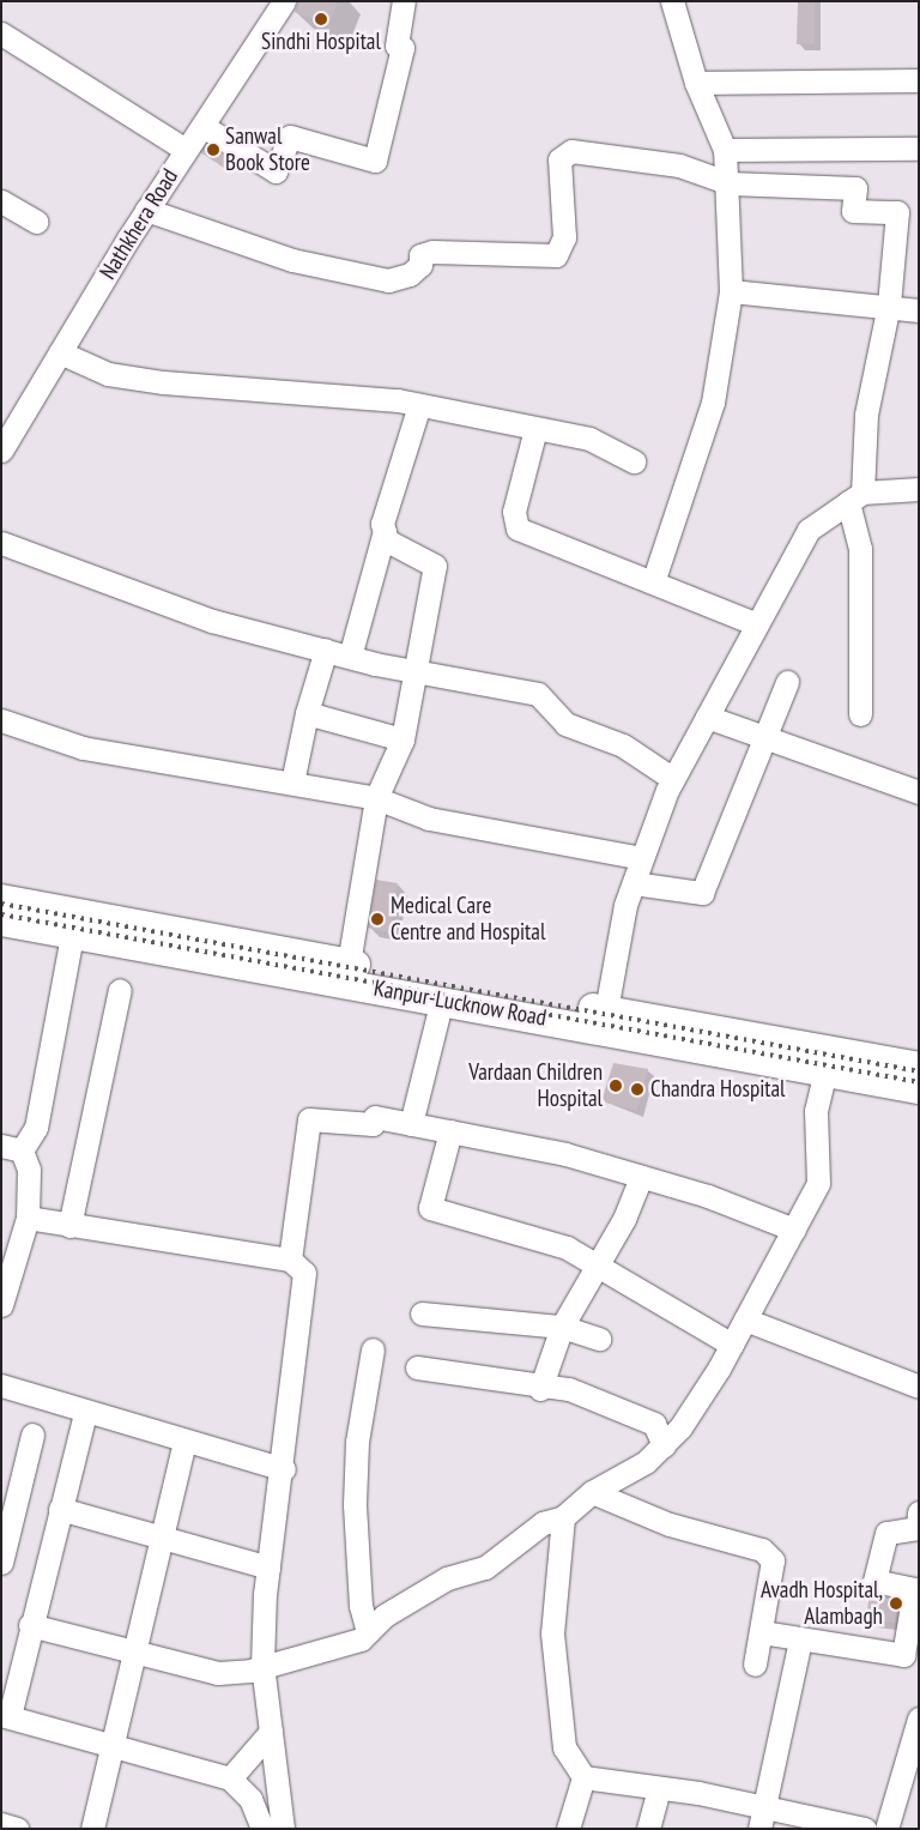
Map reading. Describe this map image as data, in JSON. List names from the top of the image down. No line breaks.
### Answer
{"streets":{"main road":["Kanpur-Lucknow Road"],"street":["Nathkhera Road"]},"places":["Sindhi Hospital","Sanwal Book Store","Medical Care Centre and Hospital","Vardaan Children Hospital","Chandra Hospital","Avadh Hospital, Alambagh"]}
